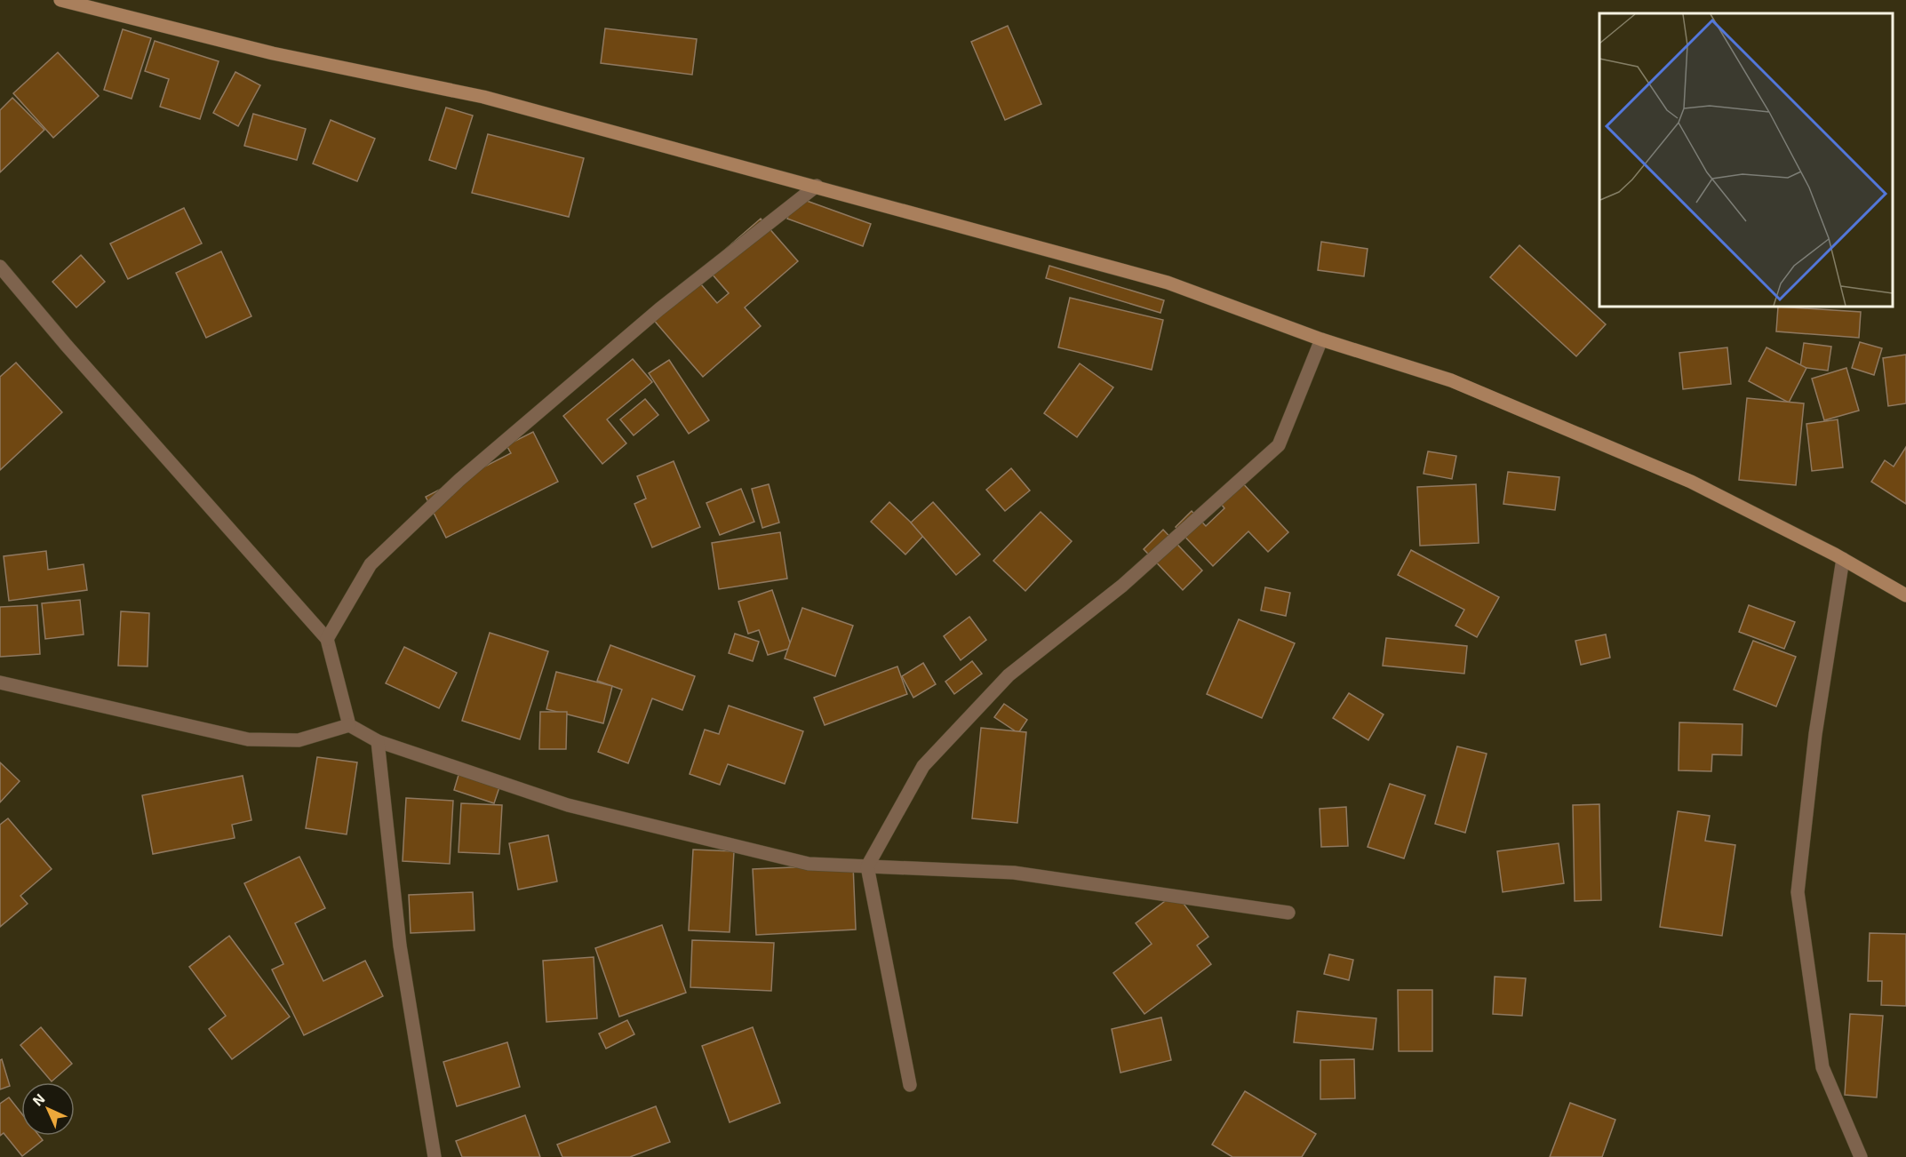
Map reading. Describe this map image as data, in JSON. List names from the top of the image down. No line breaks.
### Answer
{"north":"top left"}
